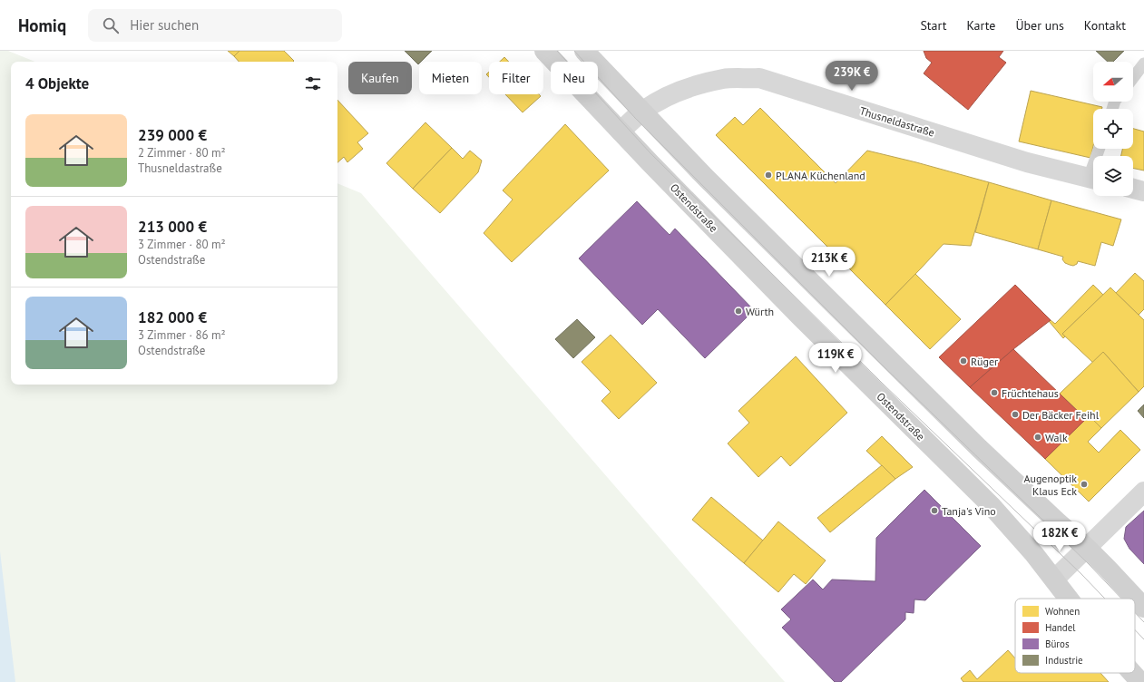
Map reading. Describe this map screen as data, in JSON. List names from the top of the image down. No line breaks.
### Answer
{"streets":{"main road":["Ostendstraße"],"street":["Thusneldastraße"]},"crossings":[["Thusneldastraße","Ostendstraße"]],"places":["PLANA Küchenland","Würth","Rüger","Früchtehaus","Der Bäcker Feihl","Walk","Augenoptik Klaus Eck","Tanja's Vino"],"legend":["Wohnen","Handel","Büros","Industrie"],"north":"left","page":{"header":"Homiq","search":"Hier suchen","nav":["Start","Karte","Über uns","Kontakt"],"price":["239K €","213K €","119K €","182K €"],"chip":["Kaufen","Mieten","Filter","Neu"],"heading":"4 Objekte","list":[{"name":"239 000 €","note":"2 Zimmer · 80 m² · Thusneldastraße"},{"name":"213 000 €","note":"3 Zimmer · 80 m² · Ostendstraße"},{"name":"182 000 €","note":"3 Zimmer · 86 m² · Ostendstraße"}]}}
